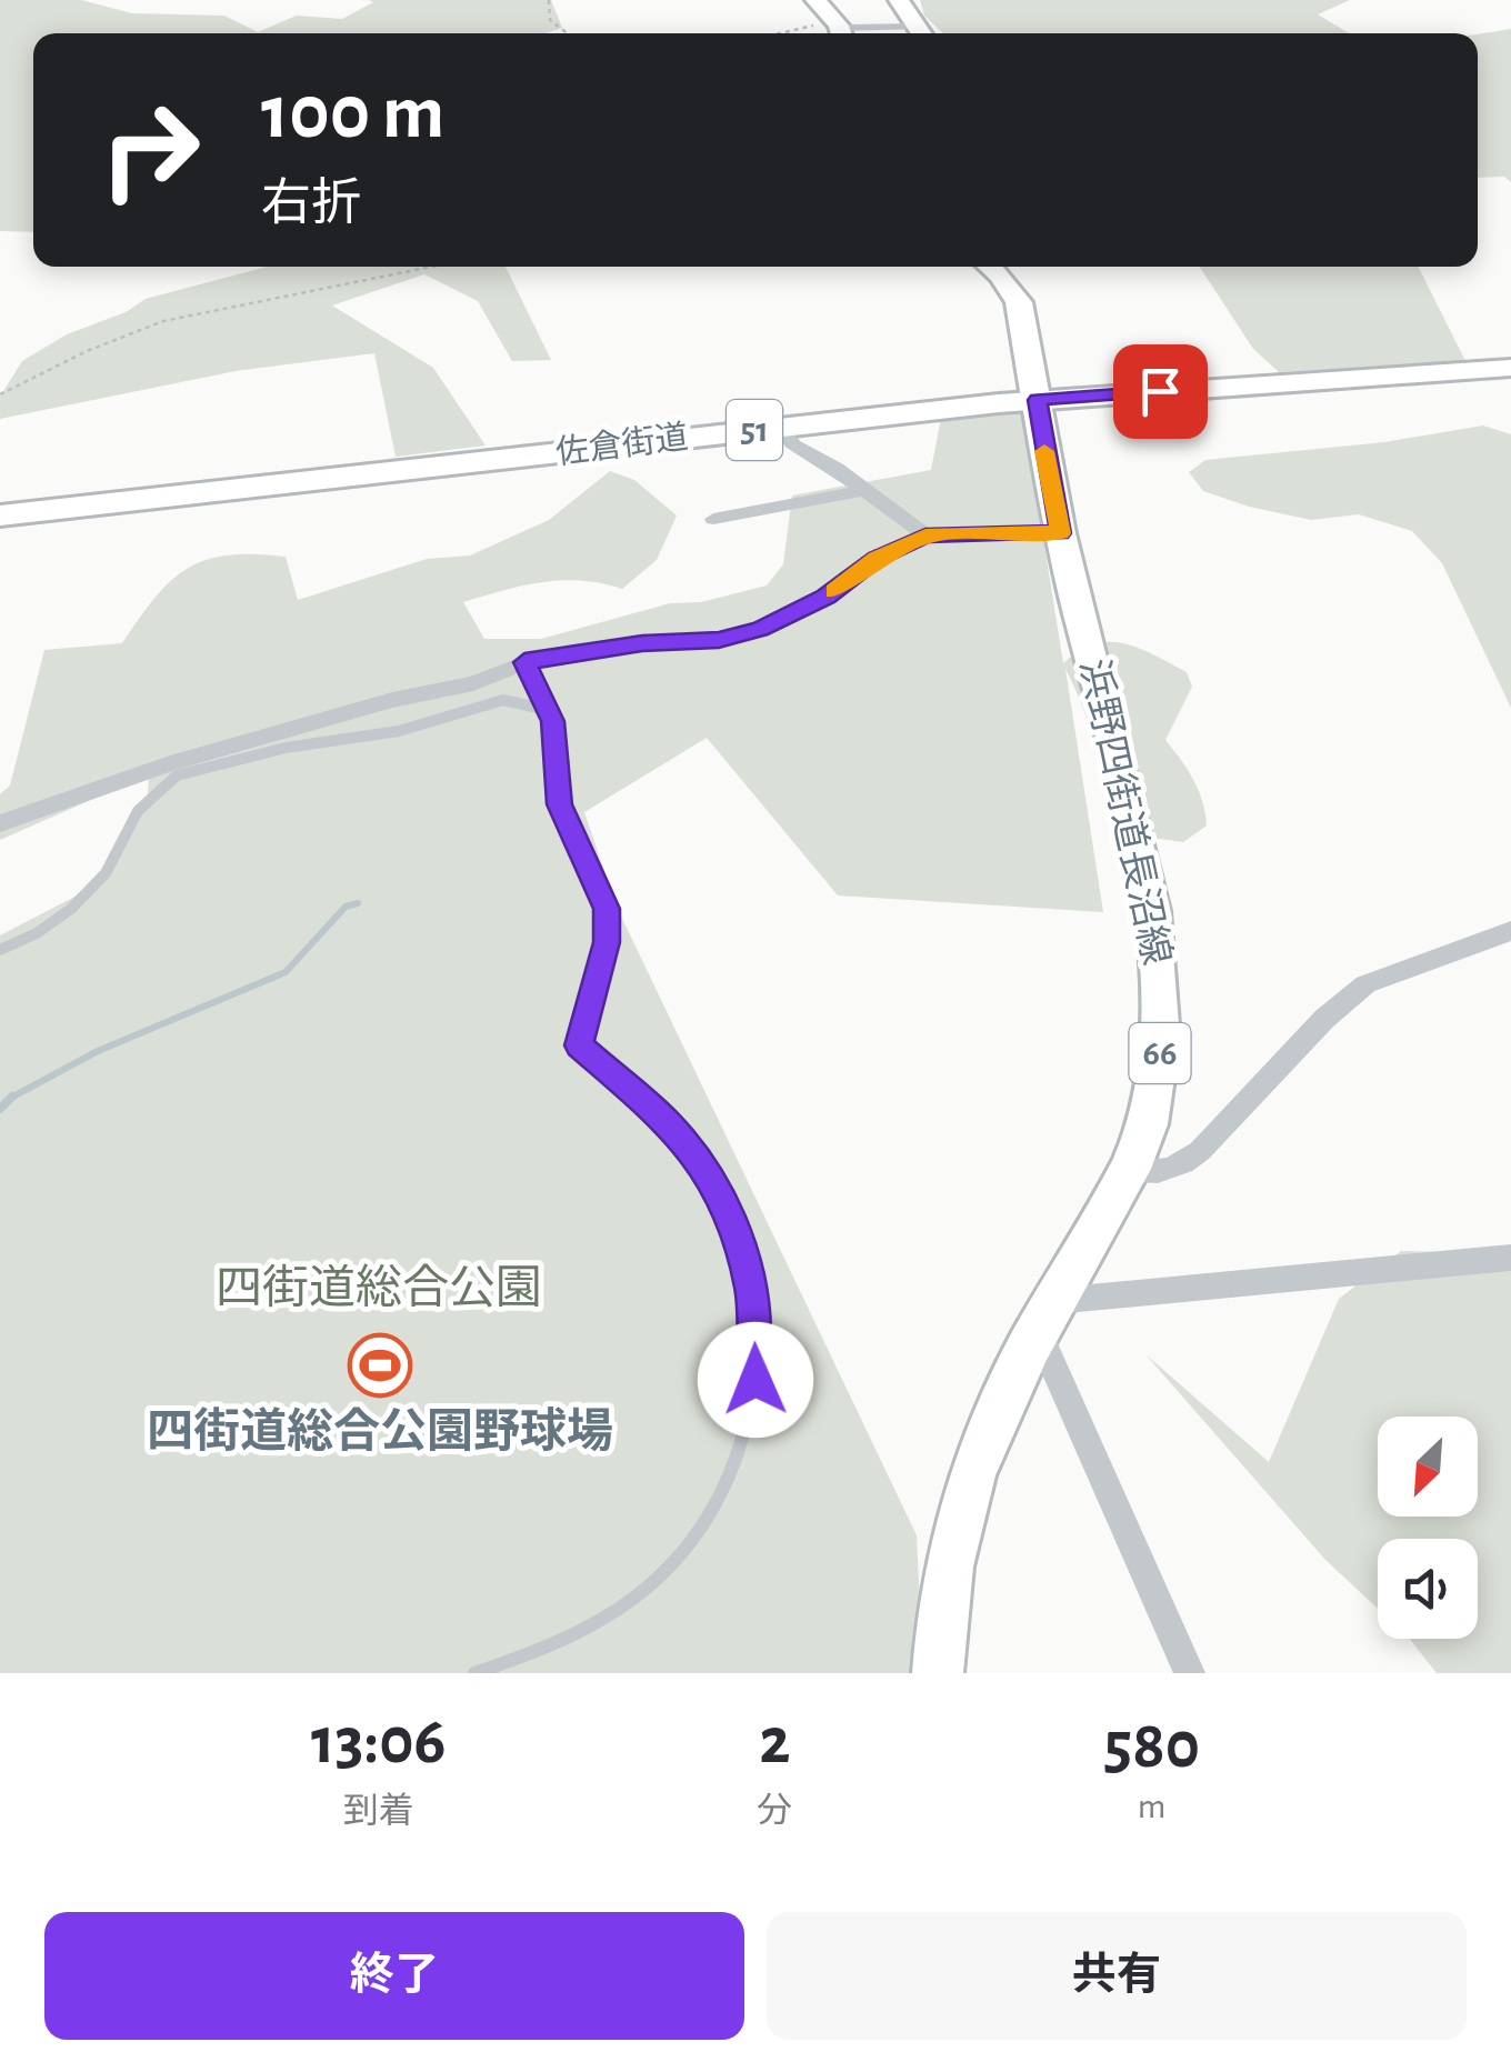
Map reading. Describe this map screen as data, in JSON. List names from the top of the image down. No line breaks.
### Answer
{"streets":{"main road":["51","佐倉街道","浜野四街道長沼線","66"]},"crossings":[["佐倉街道","浜野四街道長沼線"]],"parks":["四街道総合公園"],"places":{"sports":["四街道総合公園野球場"]},"north":"bottom left","page":{"turn":["100 m","右折"],"eta":["13:06","到着","2","分","580","m"],"buttons":["終了","共有"]}}
